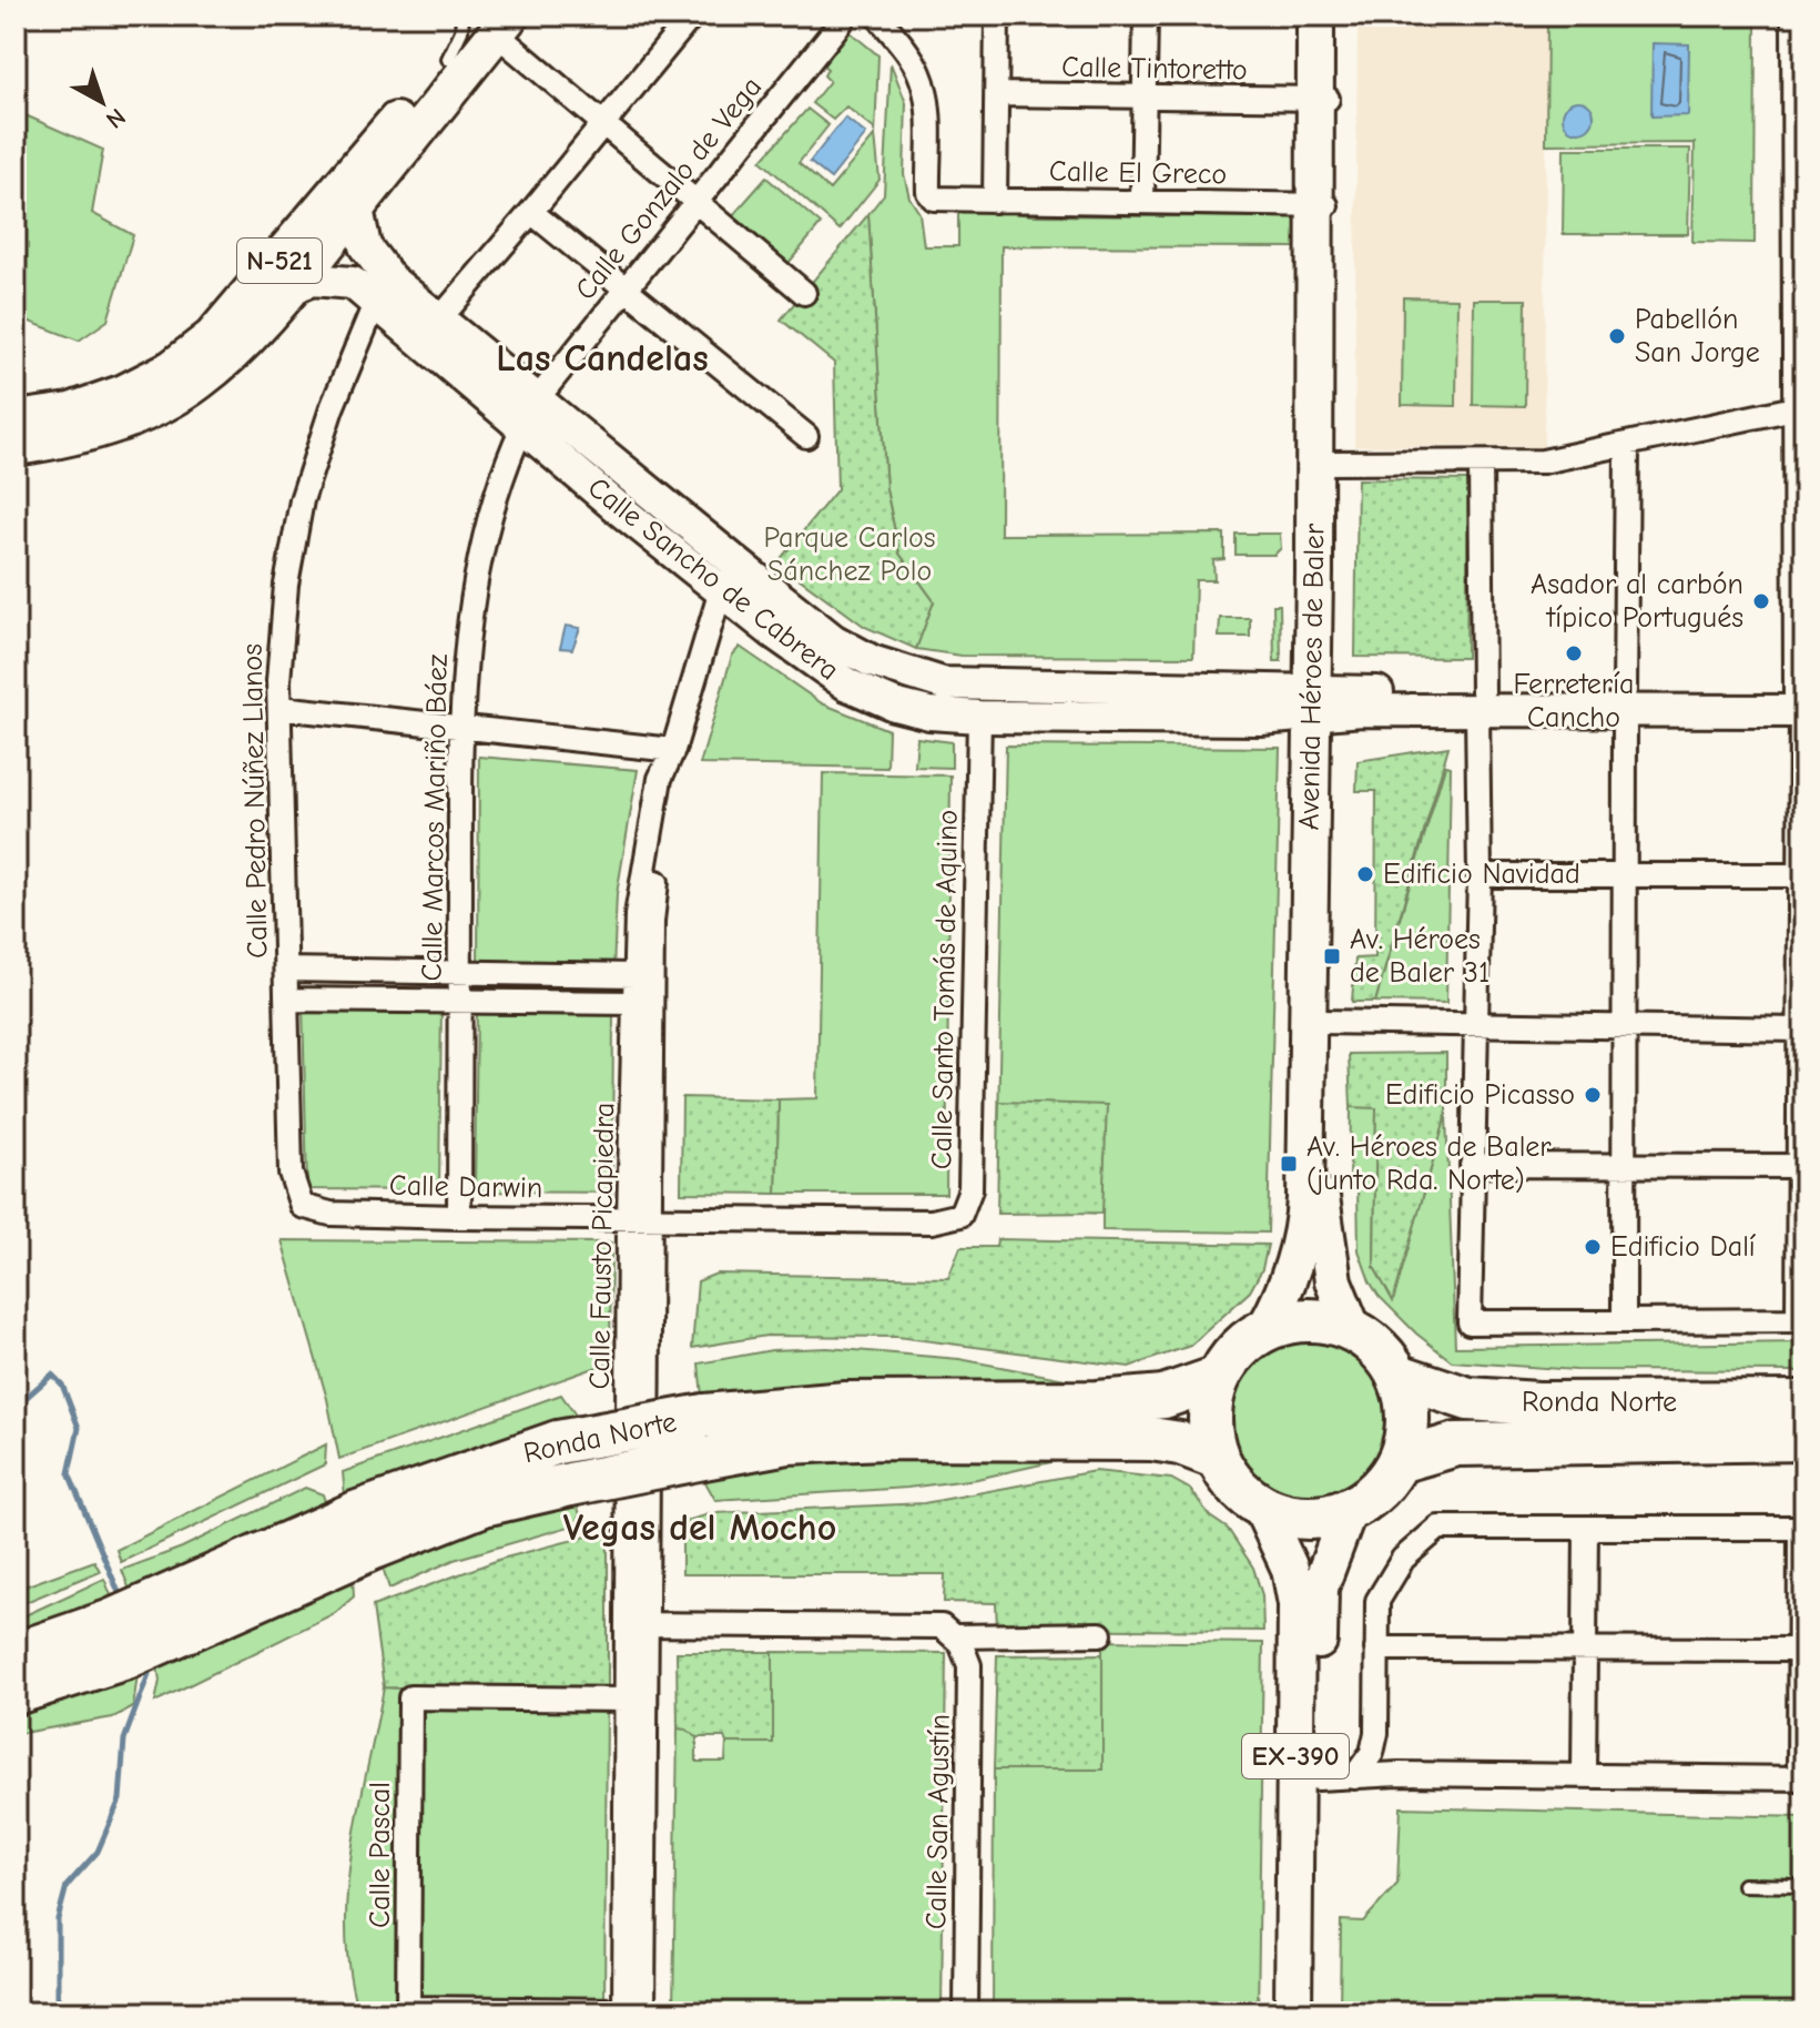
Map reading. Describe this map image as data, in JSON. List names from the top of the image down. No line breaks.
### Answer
{"streets":{"highway":["Ronda Norte"],"main road":["N-521","Calle Sancho de Cabrera","Avenida Héroes de Baler","EX-390"],"street":["Calle Tintoretto","Calle El Greco","Calle Gonzalo de Vega","Calle Pedro Núñez Llanos","Calle Marcos Mariño Báez","Calle Santo Tomás de Aquino","Calle Darwin","Calle Fausto Picapiedra","Calle San Agustín","Calle Pascal"]},"crossings":[["Calle Tintoretto","Avenida Héroes de Baler"],["Calle El Greco","Avenida Héroes de Baler"],["Calle Gonzalo de Vega","Calle Sancho de Cabrera"],["Calle Gonzalo de Vega","Calle Marcos Mariño Báez"],["N-521","Calle Sancho de Cabrera"],["Calle Sancho de Cabrera","Avenida Héroes de Baler"],["Calle Sancho de Cabrera","Calle Pedro Núñez Llanos"],["Calle Sancho de Cabrera","Calle Marcos Mariño Báez"],["Calle Sancho de Cabrera","Calle Santo Tomás de Aquino"],["Calle Sancho de Cabrera","Calle Fausto Picapiedra"],["Avenida Héroes de Baler","Ronda Norte"],["Avenida Héroes de Baler","EX-390"],["Calle Pedro Núñez Llanos","Calle Darwin"],["Calle Marcos Mariño Báez","Calle Darwin"],["Calle Santo Tomás de Aquino","Calle Darwin"],["Calle Santo Tomás de Aquino","Calle Fausto Picapiedra"],["Calle Darwin","Calle Fausto Picapiedra"],["Calle Fausto Picapiedra","Calle Pascal"],["Ronda Norte","EX-390"]],"districts":["Las Candelas","Vegas del Mocho"],"parks":["Parque Carlos Sánchez Polo"],"places":{"other":["Pabellón San Jorge","Asador al carbón típico Portugués","Ferretería Cancho","Edificio Navidad","Edificio Picasso","Edificio Dalí"],"transit":["Av. Héroes de Baler 31","Av. Héroes de Baler (junto Rda. Norte)"]},"north":"bottom right"}
